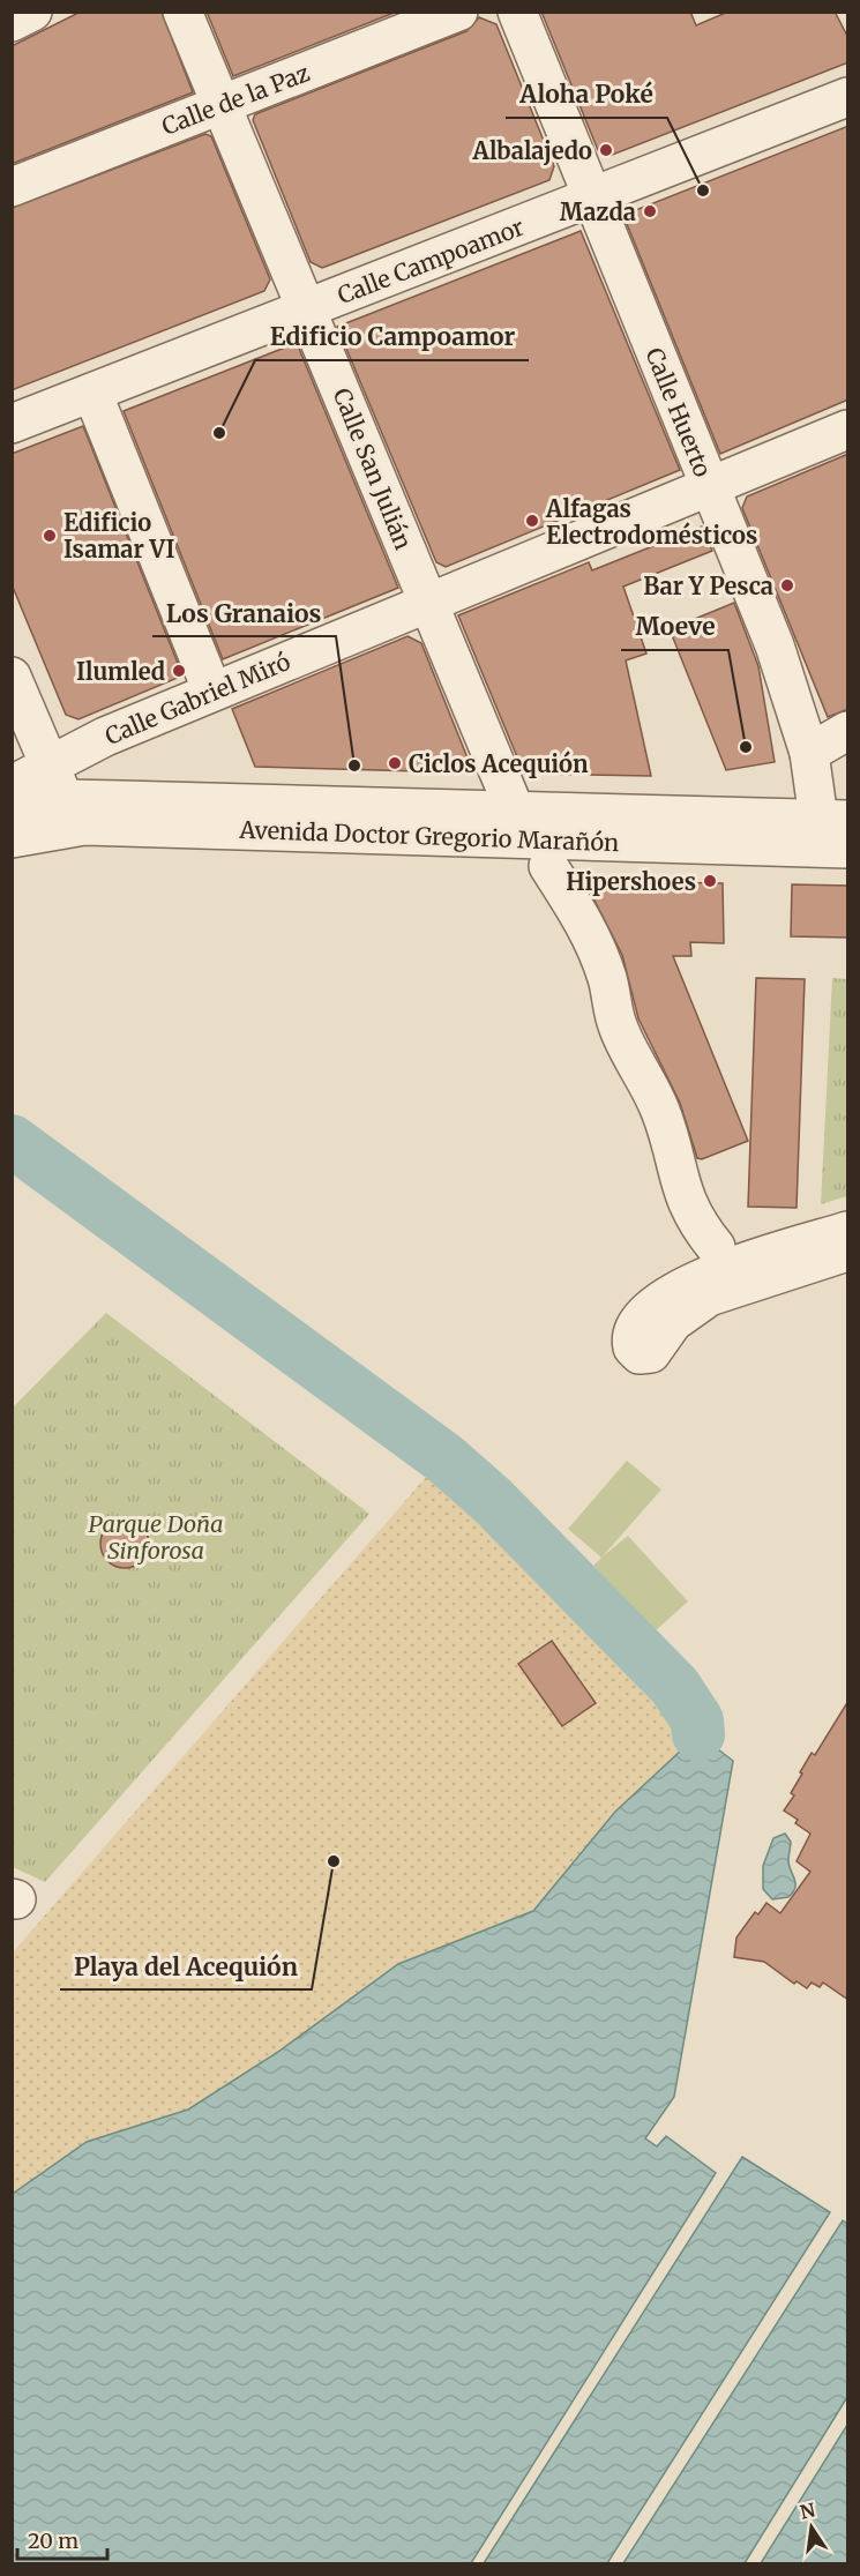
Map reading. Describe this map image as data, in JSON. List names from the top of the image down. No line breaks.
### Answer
{"streets":{"street":["Calle de la Paz","Calle Campoamor","Calle Huerto","Calle San Julián","Calle Gabriel Miró","Avenida Doctor Gregorio Marañón"]},"crossings":[["Calle de la Paz","Calle San Julián"],["Calle Campoamor","Calle Huerto"],["Calle Campoamor","Calle San Julián"],["Calle Huerto","Calle Gabriel Miró"],["Calle Huerto","Avenida Doctor Gregorio Marañón"],["Calle San Julián","Calle Gabriel Miró"],["Calle San Julián","Avenida Doctor Gregorio Marañón"],["Calle Gabriel Miró","Avenida Doctor Gregorio Marañón"]],"parks":["Parque Doña Sinforosa"],"places":["Albalajedo","Aloha Poké","Mazda","Edificio Campoamor","Alfagas Electrodomésticos","Edificio Isamar VI","Bar Y Pesca","Ilumled","Moeve","Ciclos Acequión","Los Granaios","Hipershoes","Playa del Acequión"],"scale_bar":"20 m","north":"top"}
